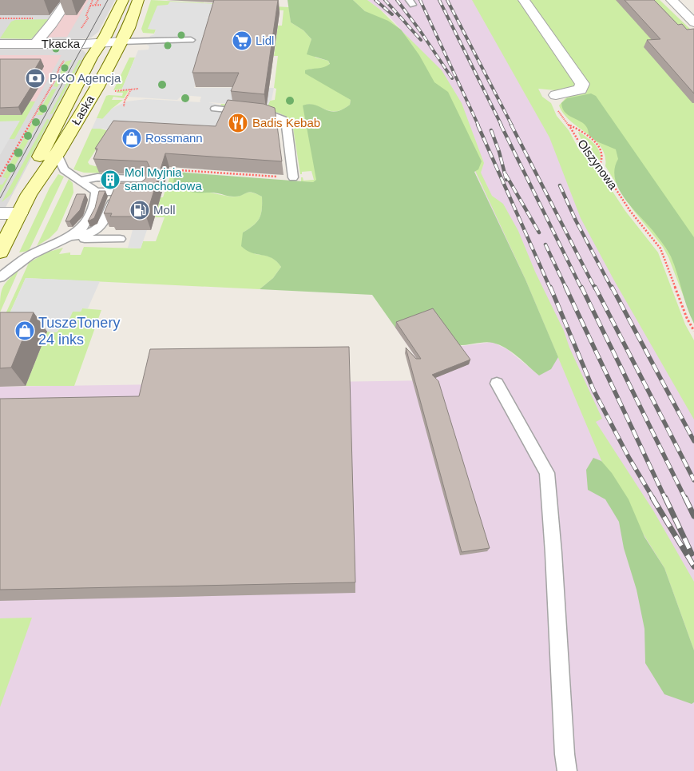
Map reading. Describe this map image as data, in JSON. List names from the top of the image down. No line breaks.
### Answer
{"streets":{"main road":["Łaska"],"street":["Tkacka"],"path":["Olszynowa"]},"crossings":[["Tkacka","Łaska"]],"places":{"supermarket":["Lidl"],"bank":["PKO Agencja"],"restaurant":["Badis Kebab"],"shop":["Rossmann","TuszeTonery 24 inks"],"building":["Mol Myjnia samochodowa"],"fuel station":["Moll"]}}
